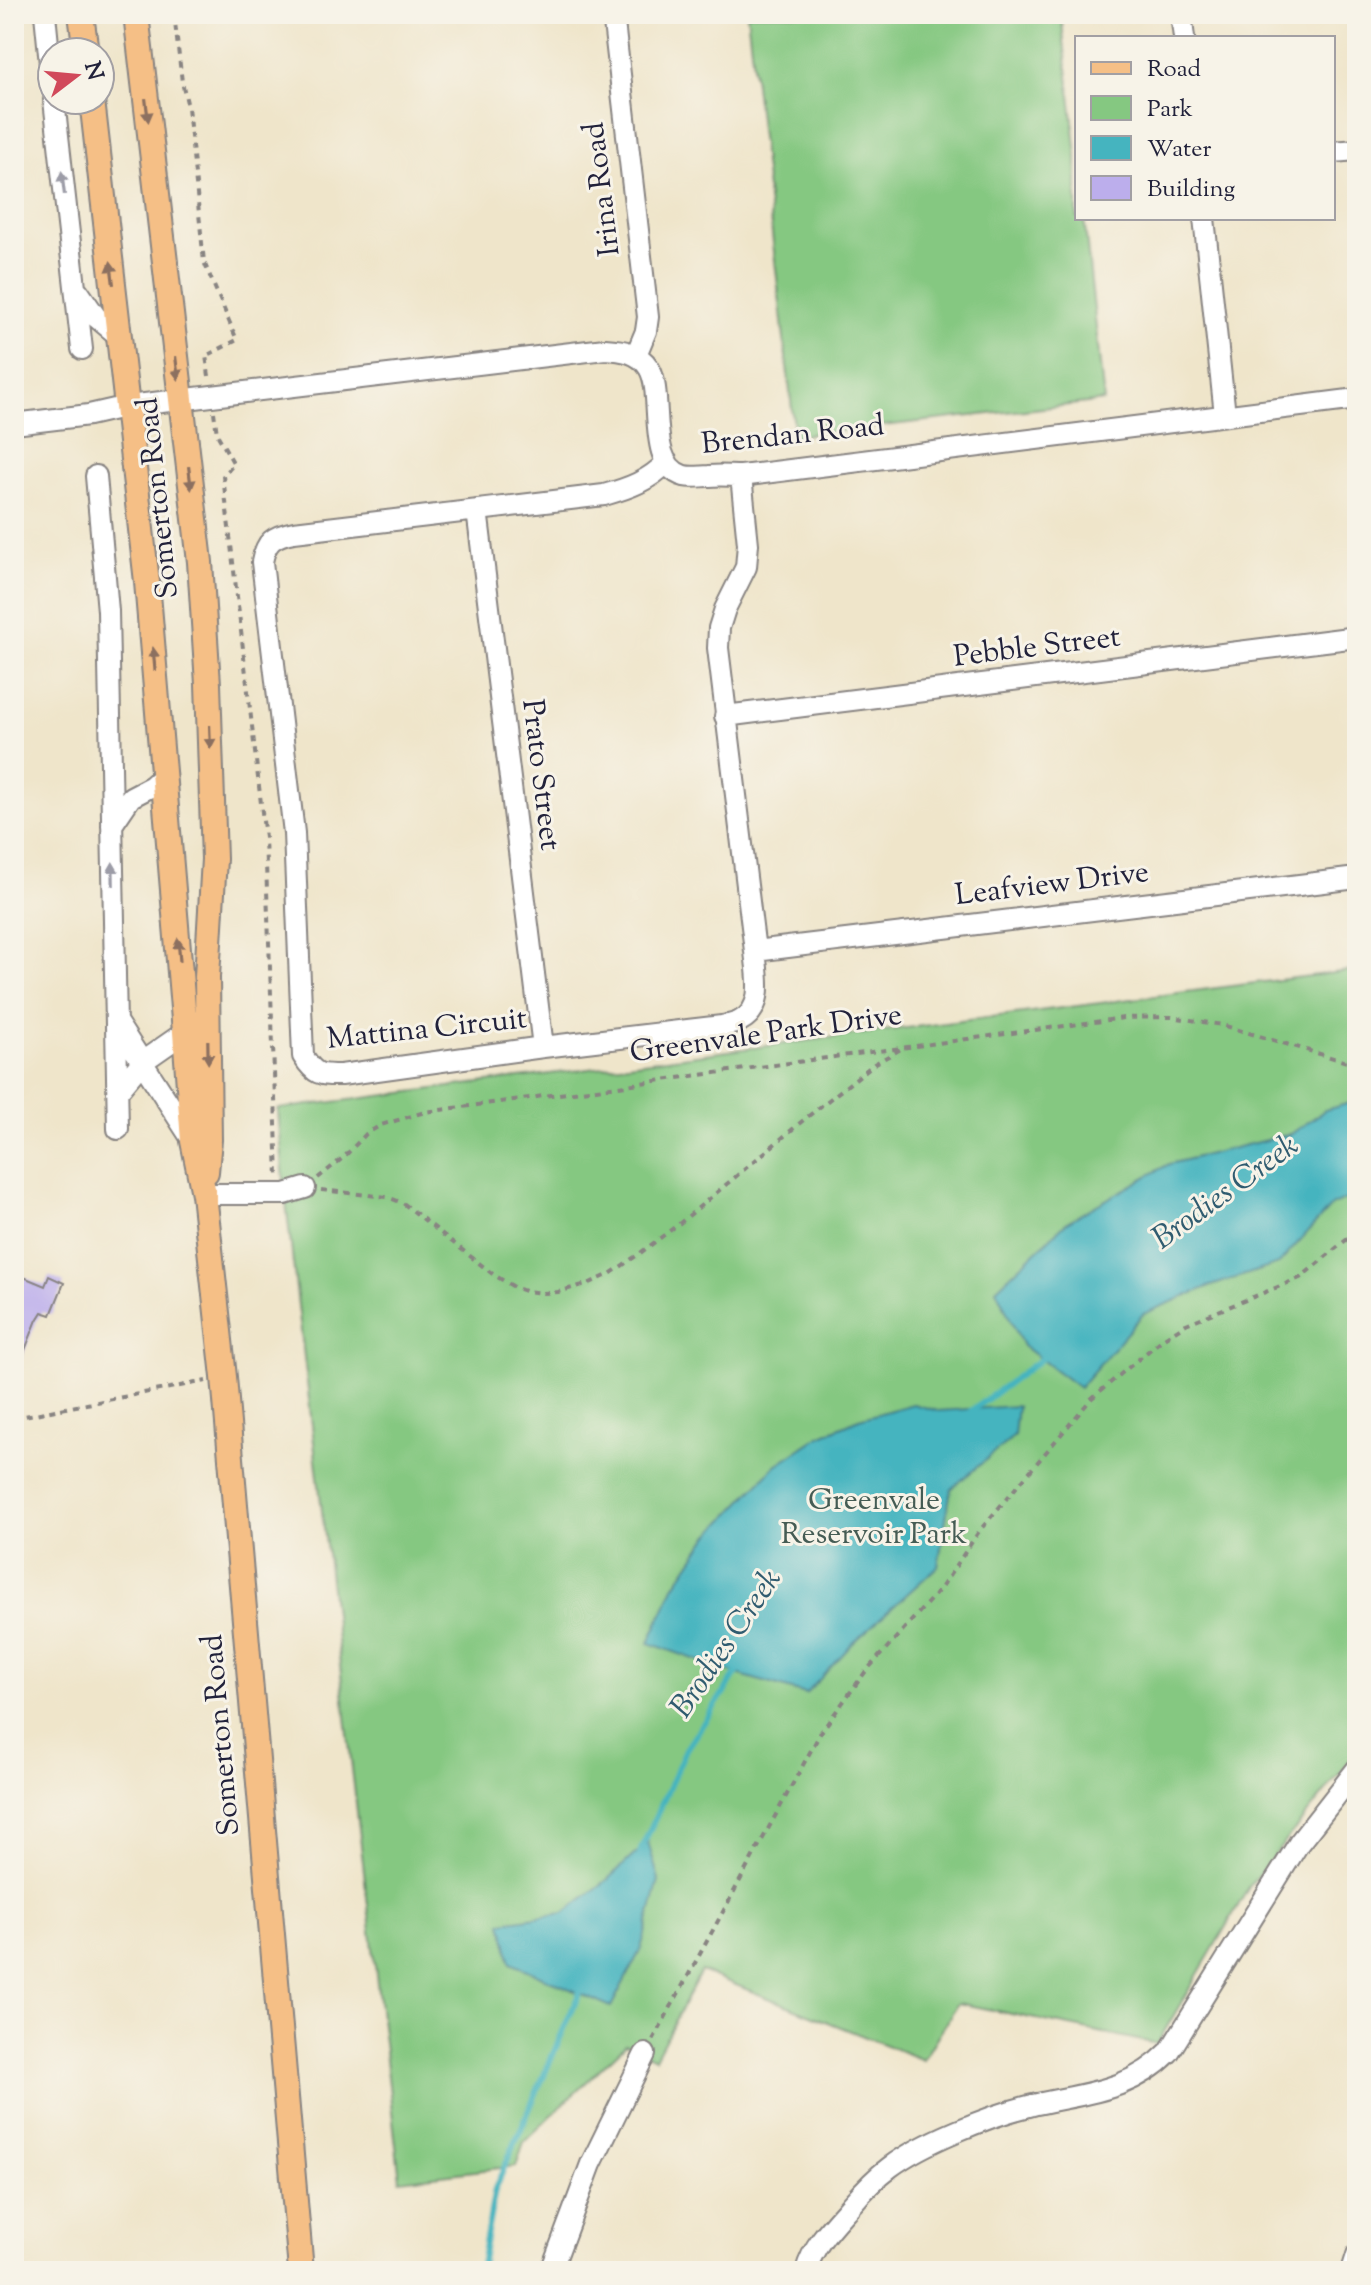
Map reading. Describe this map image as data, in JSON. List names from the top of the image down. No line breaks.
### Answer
{"streets":{"main road":["Somerton Road"],"street":["Irina Road","Brendan Road","Pebble Street","Prato Street","Leafview Drive","Mattina Circuit"],"path":["Greenvale Park Drive"]},"crossings":[["Irina Road","Brendan Road"],["Brendan Road","Mattina Circuit"],["Pebble Street","Mattina Circuit"],["Prato Street","Mattina Circuit"],["Leafview Drive","Mattina Circuit"]],"water":["Brodies Creek"],"parks":["Greenvale Reservoir Park"],"legend":["Road","Park","Water","Building"],"north":"right"}
